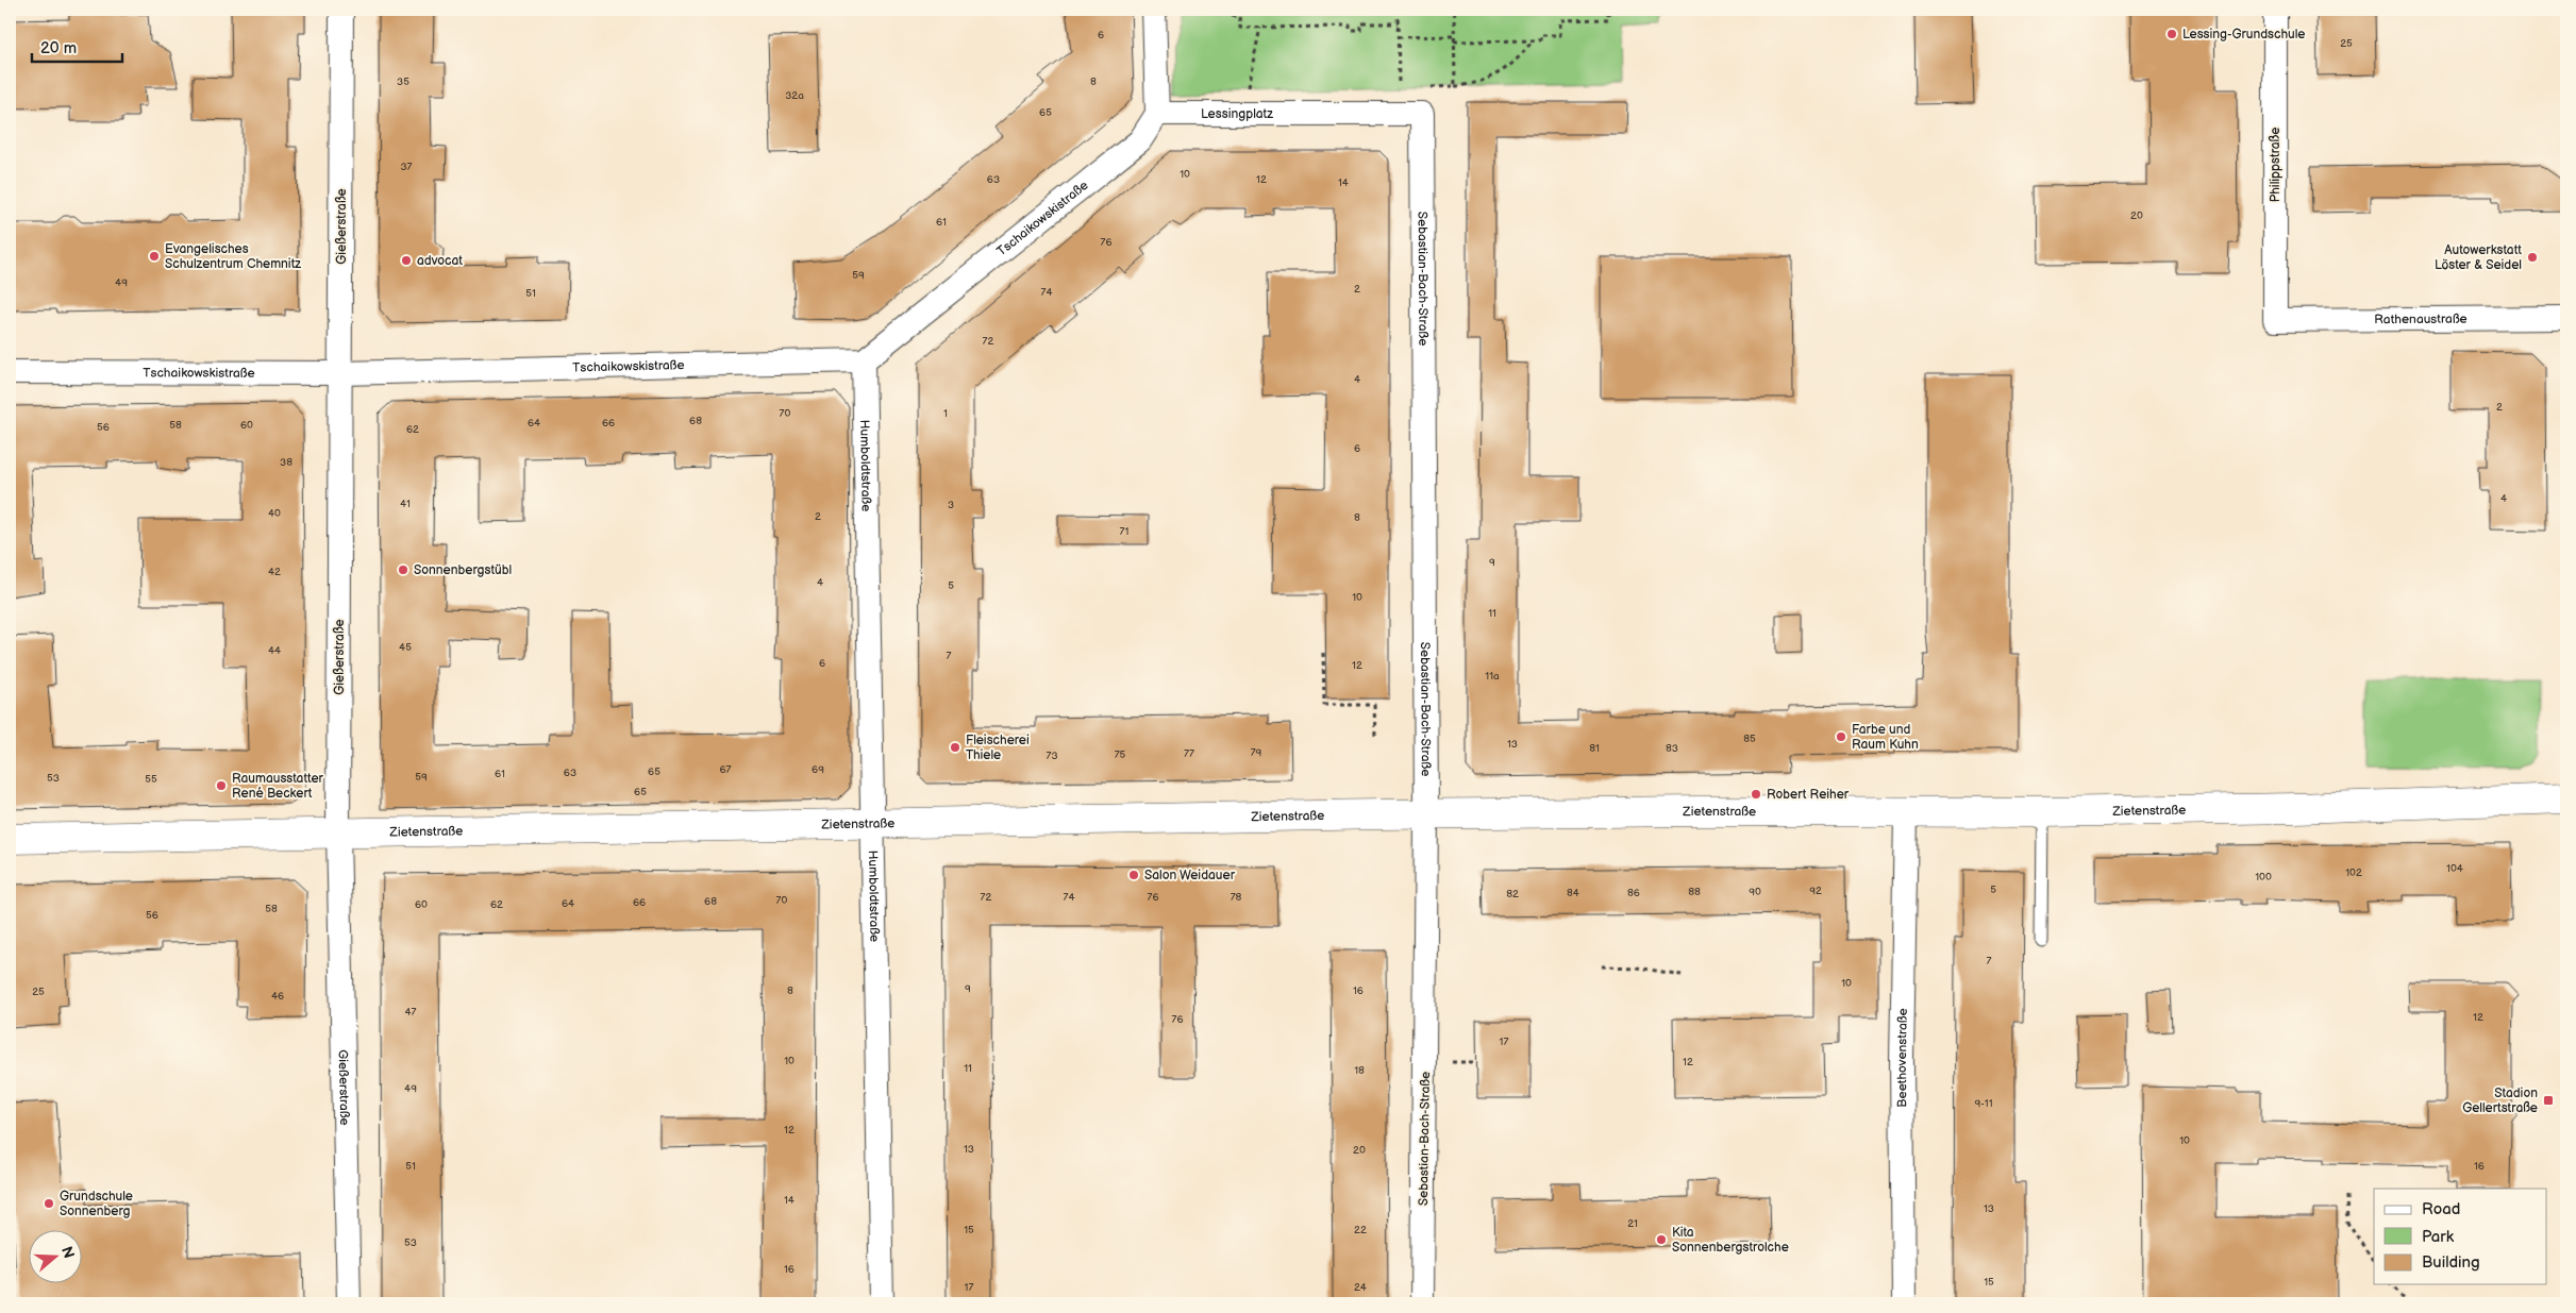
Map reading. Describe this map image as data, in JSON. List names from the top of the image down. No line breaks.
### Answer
{"streets":{"street":["Lessingplatz","Philippstraße","Tschaikowskistraße","Gießerstraße","Sebastian-Bach-Straße","Rathenaustraße","Humboldtstraße","Zietenstraße","Beethovenstraße"]},"crossings":[["Lessingplatz","Tschaikowskistraße"],["Lessingplatz","Sebastian-Bach-Straße"],["Philippstraße","Rathenaustraße"],["Tschaikowskistraße","Gießerstraße"],["Tschaikowskistraße","Humboldtstraße"],["Gießerstraße","Zietenstraße"],["Sebastian-Bach-Straße","Zietenstraße"],["Humboldtstraße","Zietenstraße"],["Zietenstraße","Beethovenstraße"]],"places":{"other":["Lessing-Grundschule","Evangelisches Schulzentrum Chemnitz","Autowerkstatt Löster & Seidel","advocat","Sonnenbergstübl","Farbe und Raum Kuhn","Fleischerei Thiele","Raumausstatter René Beckert","Robert Reiher","Salon Weidauer","Grundschule Sonnenberg","Kita Sonnenbergstrolche"],"transit":["Stadion Gellertstraße"]},"house_numbers":["6","25","35","8","32a","65","37","10","63","12","14","20","61","76","59","49","2","74","51","72","4","2","70","1","68","64","66","58","60","56","62","6","38","4","41","3","40","2","8","71","9","42","4","5","10","11","45","44","7","6","12","11a","85","13","81","83","79","77","75","73","67","69","65","63","61","59","53","55","65","104","102","100","5","92","88","90","84","86","82","72","74","76","78","70","68","66","64","60","62","58","56","7","10","9","8","16","25","46","47","12","76","17","10","12","11","18","49","9-11","12","10","13","20","51","16","14","13","21","15","22","53","16","15","17","24"],"legend":["Road","Park","Building"],"scale_bar":"20 m","north":"right"}
